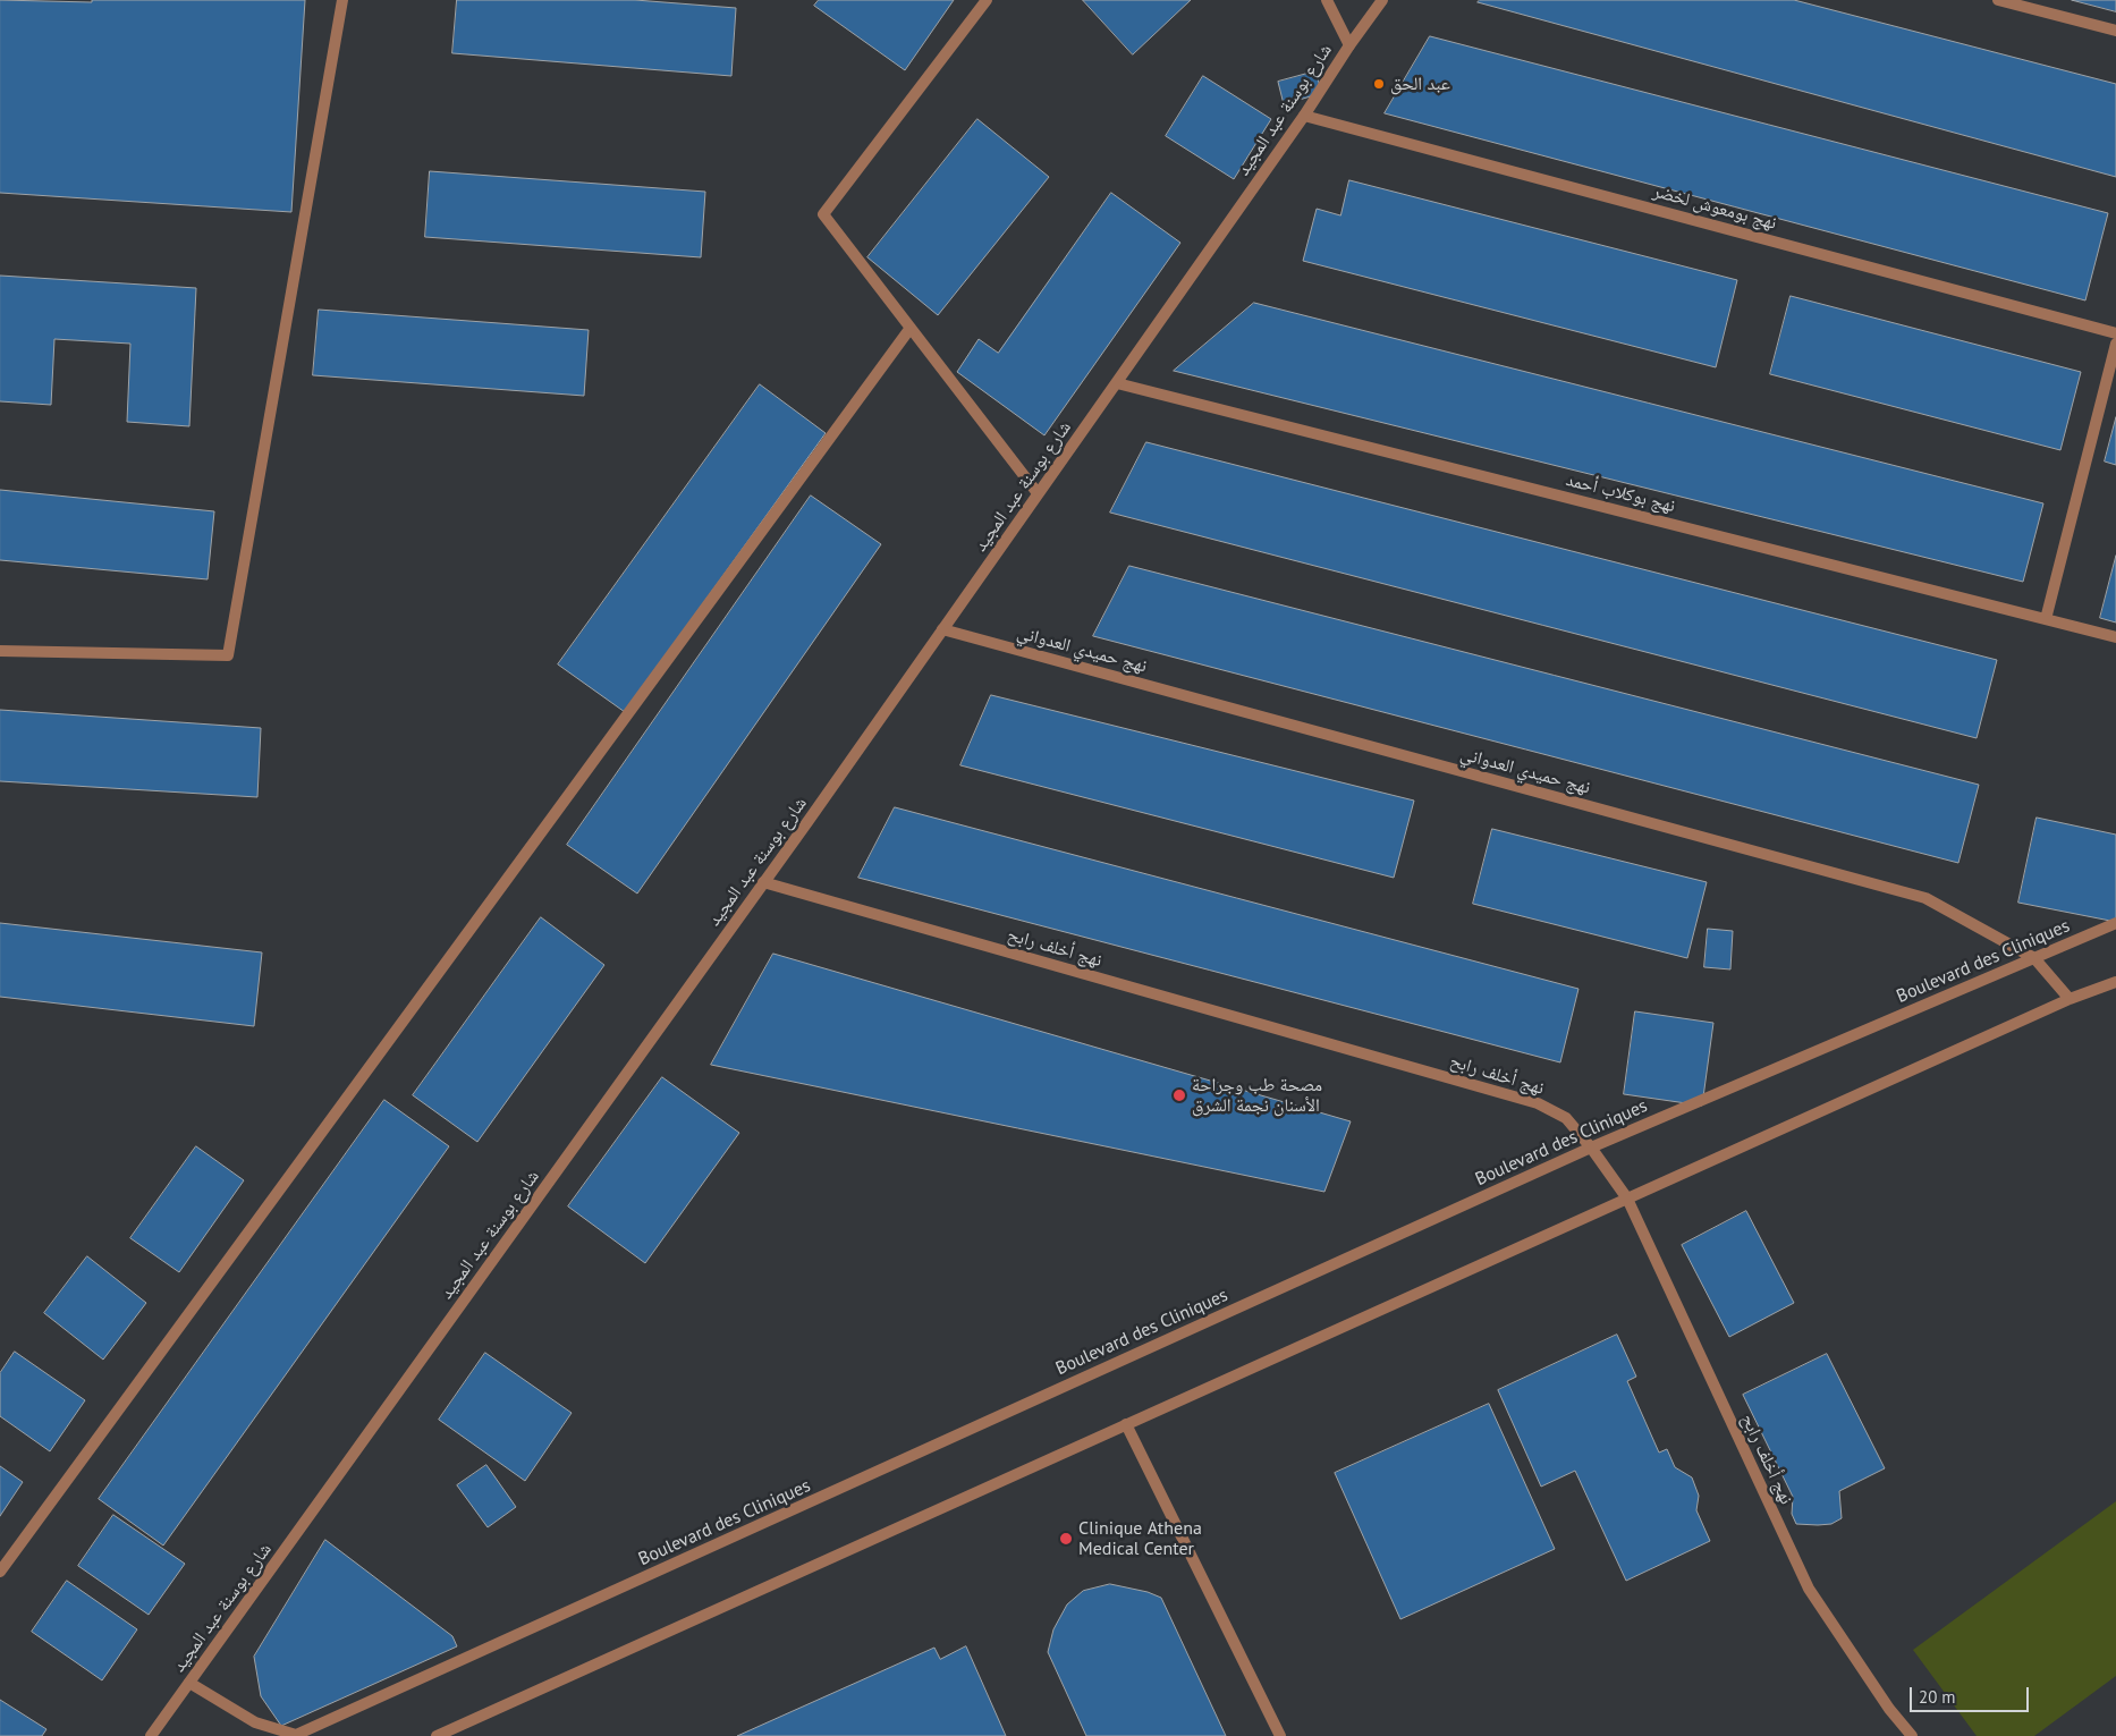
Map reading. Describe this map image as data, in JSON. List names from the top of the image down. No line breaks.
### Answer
{"streets":{"street":["شارع بوسنة عبد المجيد","نهج بومعوش لخضر","نهج بوكلاب أحمد","نهج حميدي العدواني","نهج أخلف رابح","Boulevard des Cliniques"]},"crossings":[["شارع بوسنة عبد المجيد","نهج بومعوش لخضر"],["شارع بوسنة عبد المجيد","نهج بوكلاب أحمد"],["شارع بوسنة عبد المجيد","نهج حميدي العدواني"],["شارع بوسنة عبد المجيد","نهج أخلف رابح"],["شارع بوسنة عبد المجيد","Boulevard des Cliniques"],["نهج حميدي العدواني","Boulevard des Cliniques"],["نهج أخلف رابح","Boulevard des Cliniques"]],"places":["عبد الحق","مصحة طب وجراحة الأسنان نجمة الشرق","Clinique Athena Medical Center"],"scale_bar":"20 m"}
